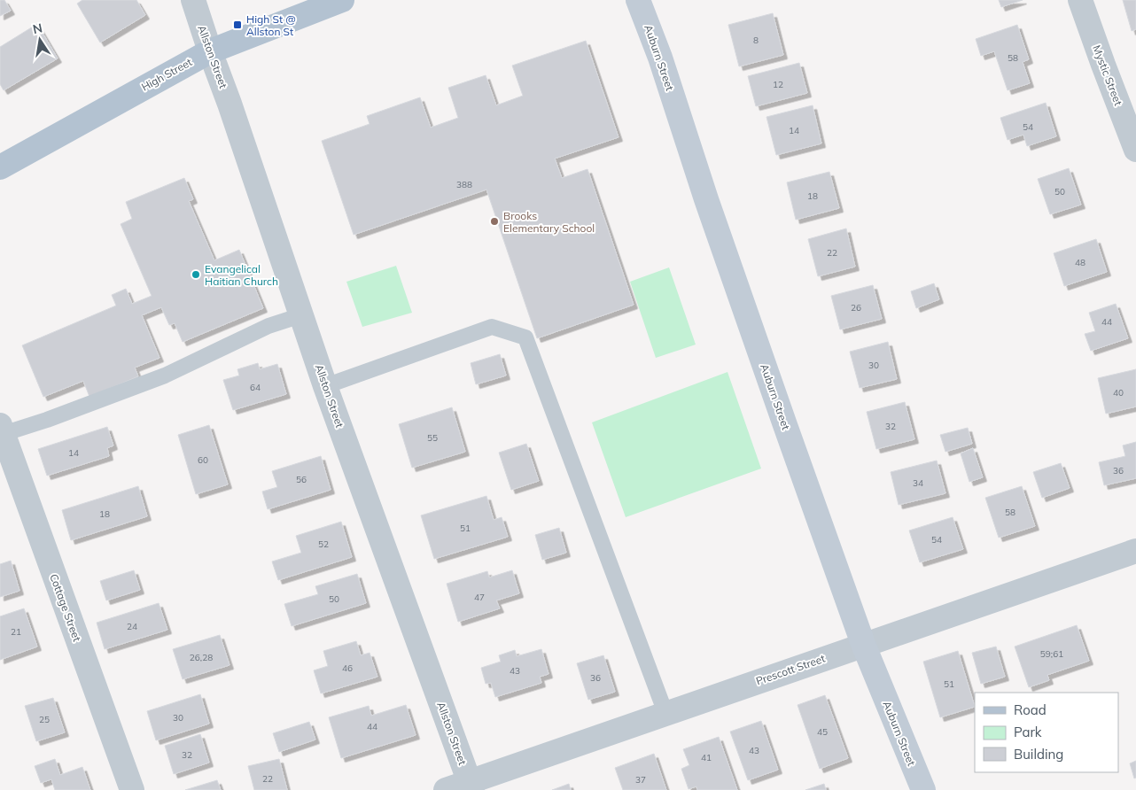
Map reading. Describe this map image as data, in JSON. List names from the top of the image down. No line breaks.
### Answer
{"streets":{"main road":["High Street"],"street":["Allston Street","Auburn Street","Mystic Street","Cottage Street","Prescott Street"]},"crossings":[["Allston Street","High Street"],["Allston Street","Prescott Street"],["Auburn Street","Prescott Street"]],"places":{"transit":["High St @ Allston St"],"other":["Brooks Elementary School","Evangelical Haitian Church"]},"house_numbers":["8","58","12","54","14","388","50","18","22","48","26","44","30","64","40","32","55","14","60","36","56","34","58","18","51","54","52","47","50","24","21","59;61","26,28","46","43","36","51","30","25","44","45","43","32","41","22","37"],"legend":["Road","Park","Building"],"north":"top"}
